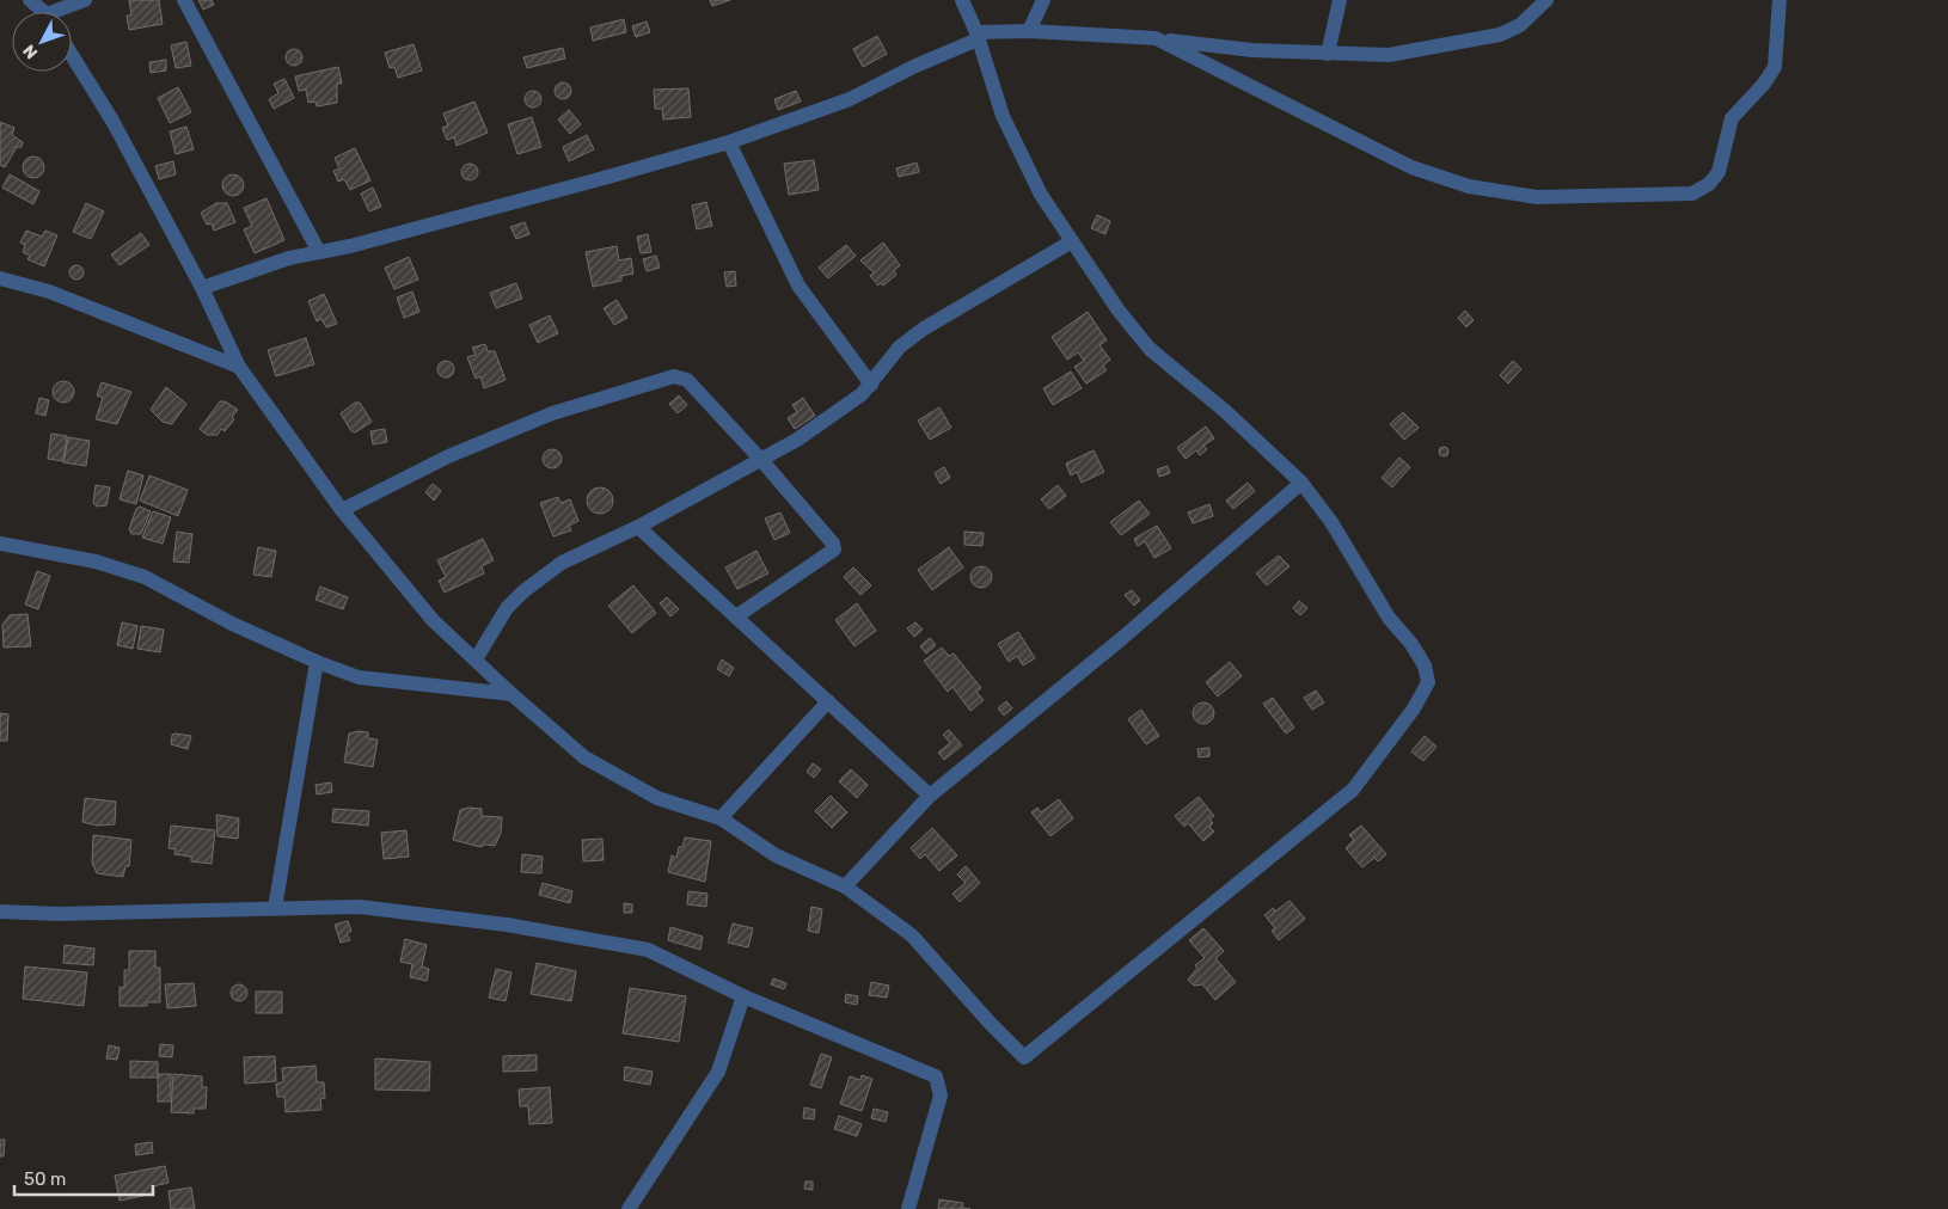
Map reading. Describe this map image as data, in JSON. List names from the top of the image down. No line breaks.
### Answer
{"scale_bar":"50 m","north":"bottom left"}
